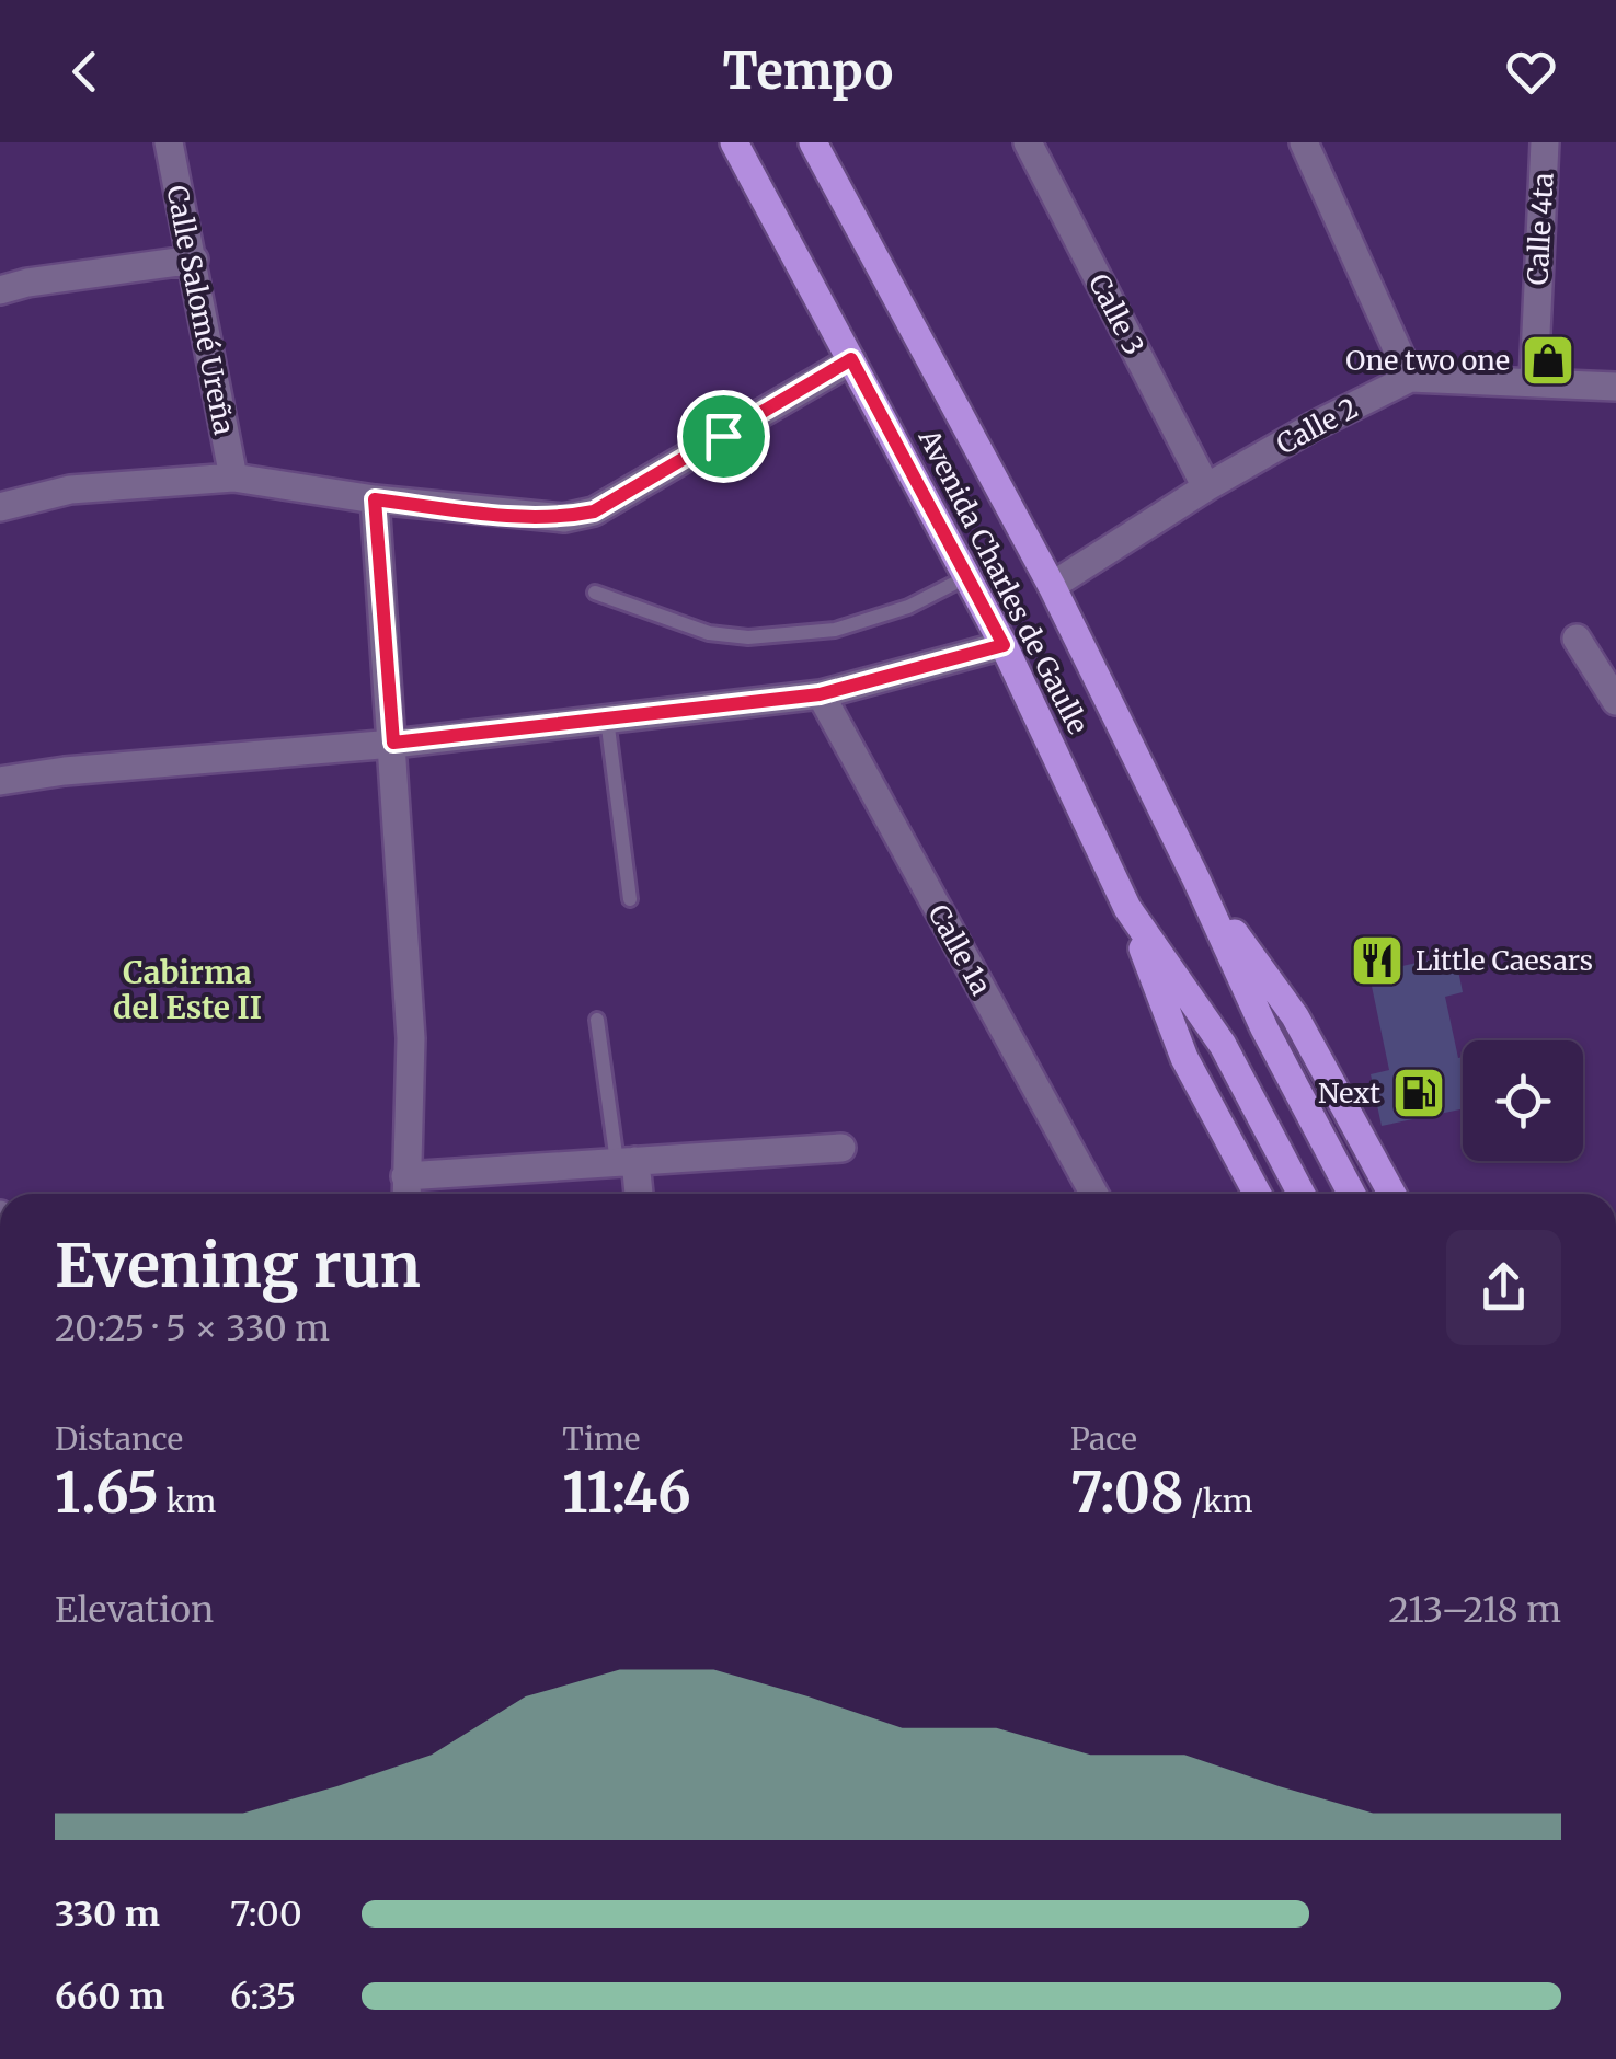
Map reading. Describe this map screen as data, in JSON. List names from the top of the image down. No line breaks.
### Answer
{"streets":{"main road":["Avenida Charles de Gaulle"],"street":["Calle 4ta","Calle Salomé Ureña","Calle 3","Calle 2","Calle 1a"]},"crossings":[["Calle 4ta","Calle 2"],["Calle 3","Calle 2"],["Calle 2","Avenida Charles de Gaulle"]],"districts":["Cabirma del Este II"],"places":{"shop":["One two one"],"restaurant":["Little Caesars"],"fuel station":["Next"]},"page":{"header":"Tempo","heading":["Evening run","20:25 · 5 × 330 m"],"stats":[["Distance","1.65 km"],["Time","11:46"],["Pace","7:08 /km"]],"chart":["Elevation","213–218 m"],"list":[{"name":"330 m","note":"7:00"},{"name":"660 m","note":"6:35"}]}}
